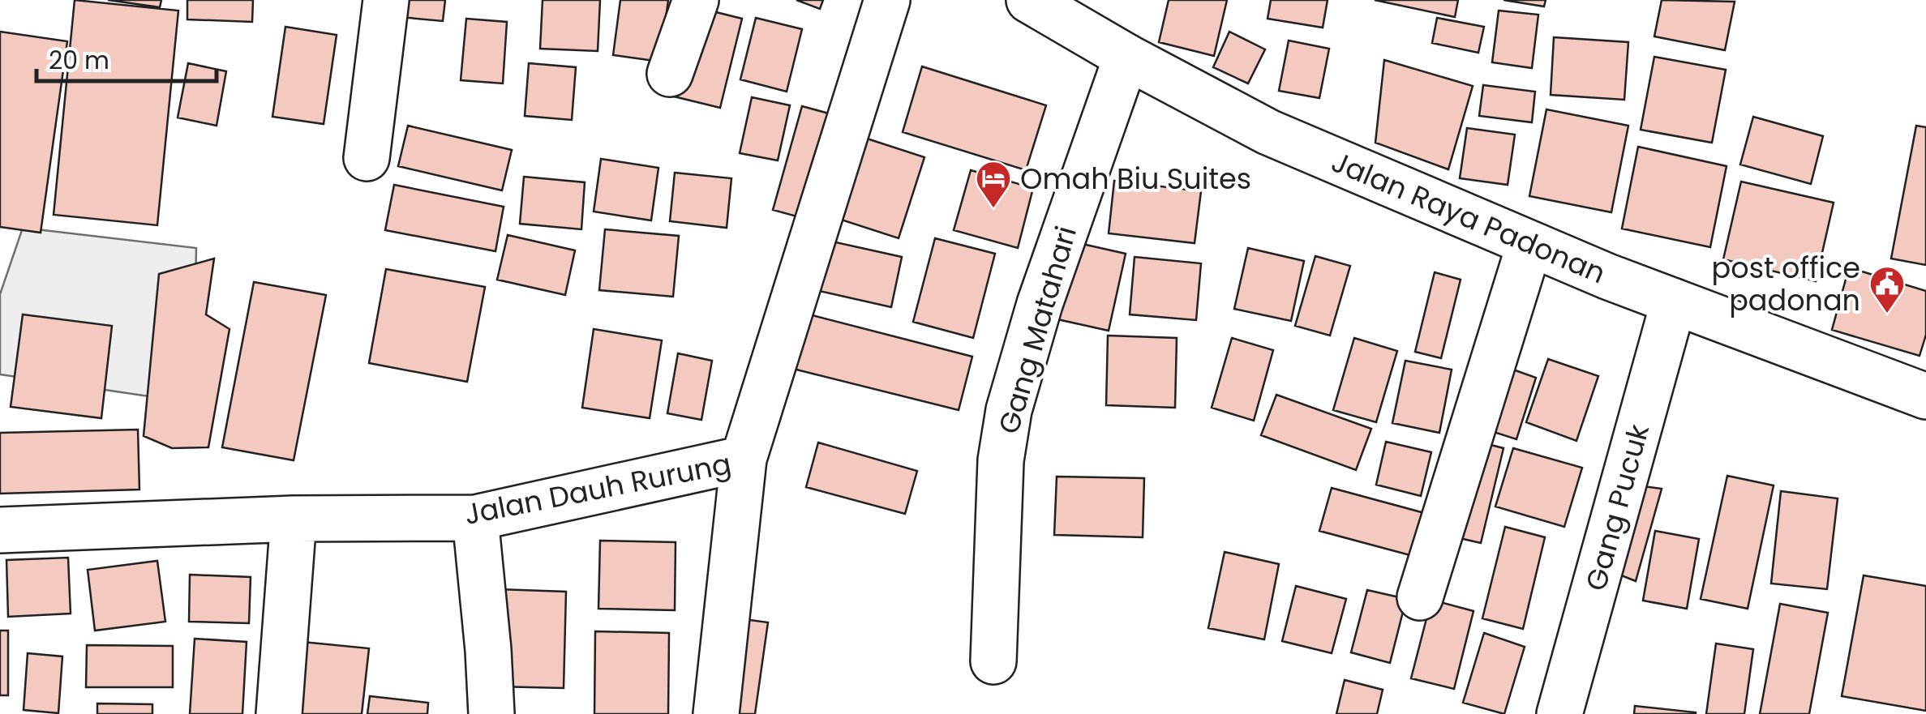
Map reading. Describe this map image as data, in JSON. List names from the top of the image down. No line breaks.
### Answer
{"streets":{"street":["Jalan Raya Padonan","Gang Matahari","Jalan Dauh Rurung","Gang Pucuk"]},"crossings":[["Jalan Raya Padonan","Gang Matahari"],["Jalan Raya Padonan","Gang Pucuk"]],"places":{"hotel":["Omah Biu Suites"],"public building":["post office padonan"]},"scale_bar":"20 m"}
